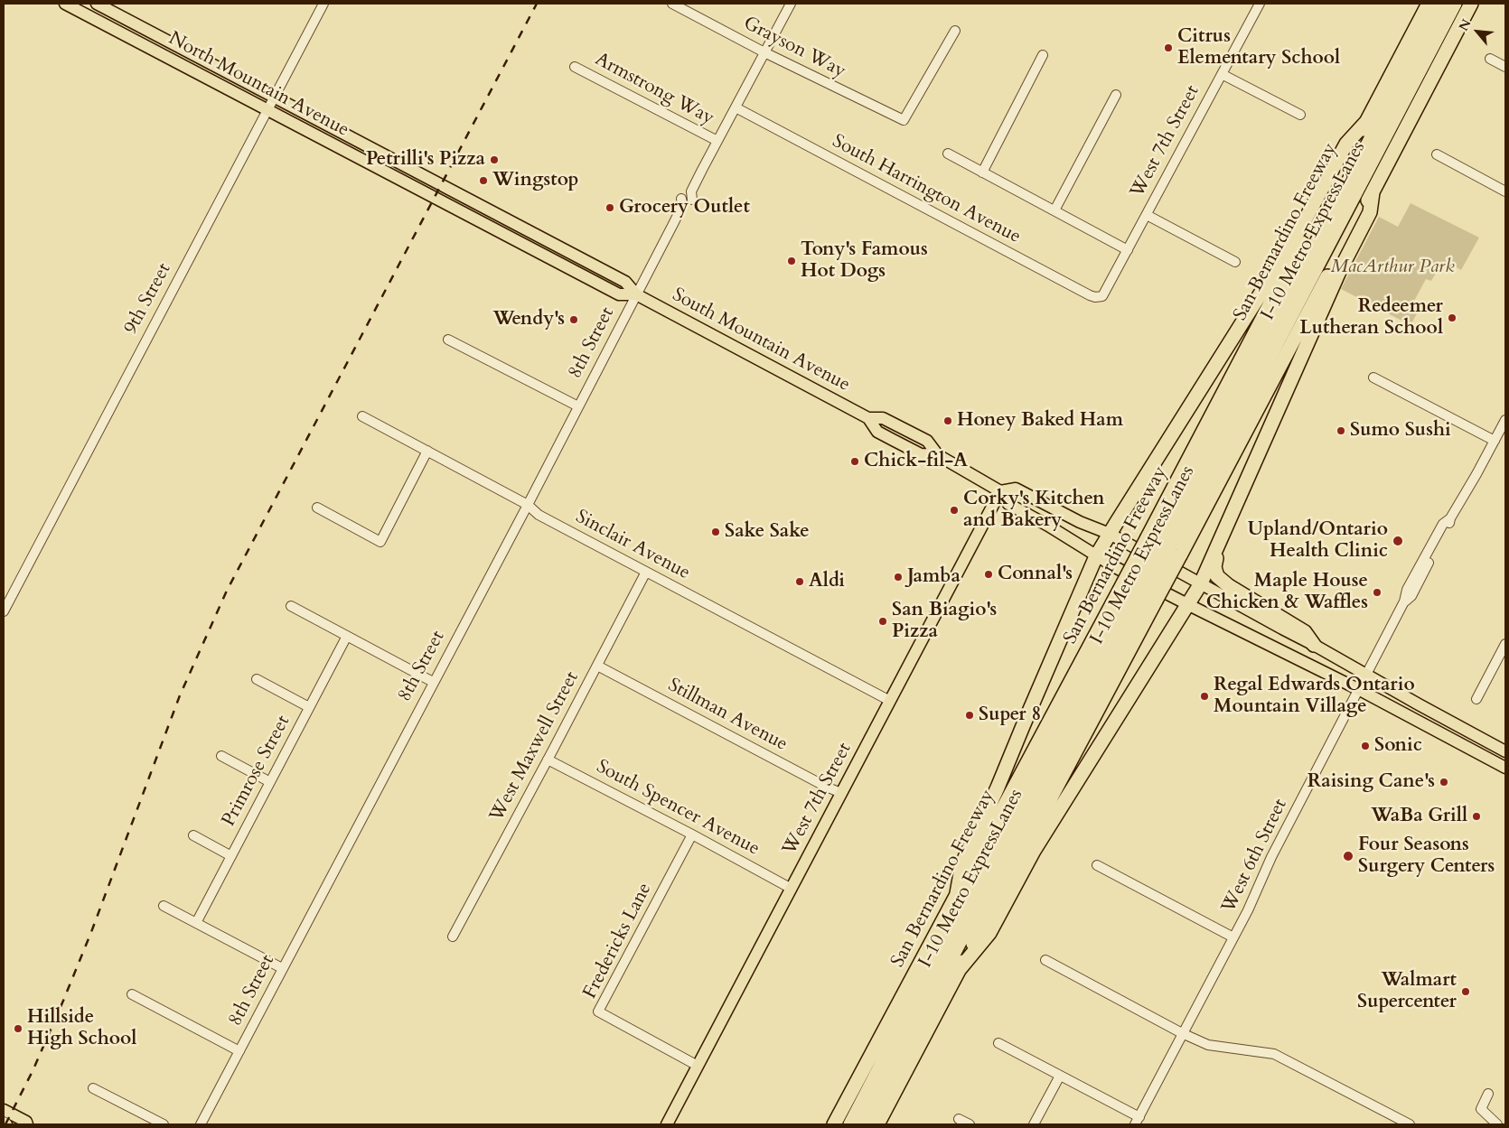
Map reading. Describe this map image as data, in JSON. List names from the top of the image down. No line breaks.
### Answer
{"streets":{"highway":["I-10 Metro ExpressLanes","San Bernardino Freeway"],"main road":["North Mountain Avenue","West 7th Street","South Mountain Avenue"],"street":["Grayson Way","Armstrong Way","South Harrington Avenue","9th Street","8th Street","Sinclair Avenue","Stillman Avenue","West Maxwell Street","Primrose Street","South Spencer Avenue","West 6th Street","Fredericks Lane"]},"crossings":[["Grayson Way","8th Street"],["North Mountain Avenue","9th Street"],["North Mountain Avenue","South Mountain Avenue"],["Armstrong Way","8th Street"],["West 7th Street","South Harrington Avenue"],["West 7th Street","South Mountain Avenue"],["West 7th Street","Sinclair Avenue"],["West 7th Street","Stillman Avenue"],["West 7th Street","South Spencer Avenue"],["West 7th Street","Fredericks Lane"],["South Harrington Avenue","8th Street"],["I-10 Metro ExpressLanes","San Bernardino Freeway"],["South Mountain Avenue","8th Street"],["8th Street","Sinclair Avenue"],["Sinclair Avenue","West Maxwell Street"],["Stillman Avenue","West Maxwell Street"],["West Maxwell Street","South Spencer Avenue"],["South Spencer Avenue","Fredericks Lane"]],"parks":["MacArthur Park"],"places":["Citrus Elementary School","Petrilli's Pizza","Wingstop","Grocery Outlet","Tony's Famous Hot Dogs","Redeemer Lutheran School","Wendy's","Honey Baked Ham","Sumo Sushi","Chick-fil-A","Corky's Kitchen and Bakery","Sake Sake","Upland/Ontario Health Clinic","Connal's","Jamba","Aldi","Maple House Chicken & Waffles","San Biagio's Pizza","Regal Edwards Ontario Mountain Village","Super 8","Sonic","Raising Cane's","WaBa Grill","Four Seasons Surgery Centers","Walmart Supercenter","Hillside High School"],"north":"top left"}
